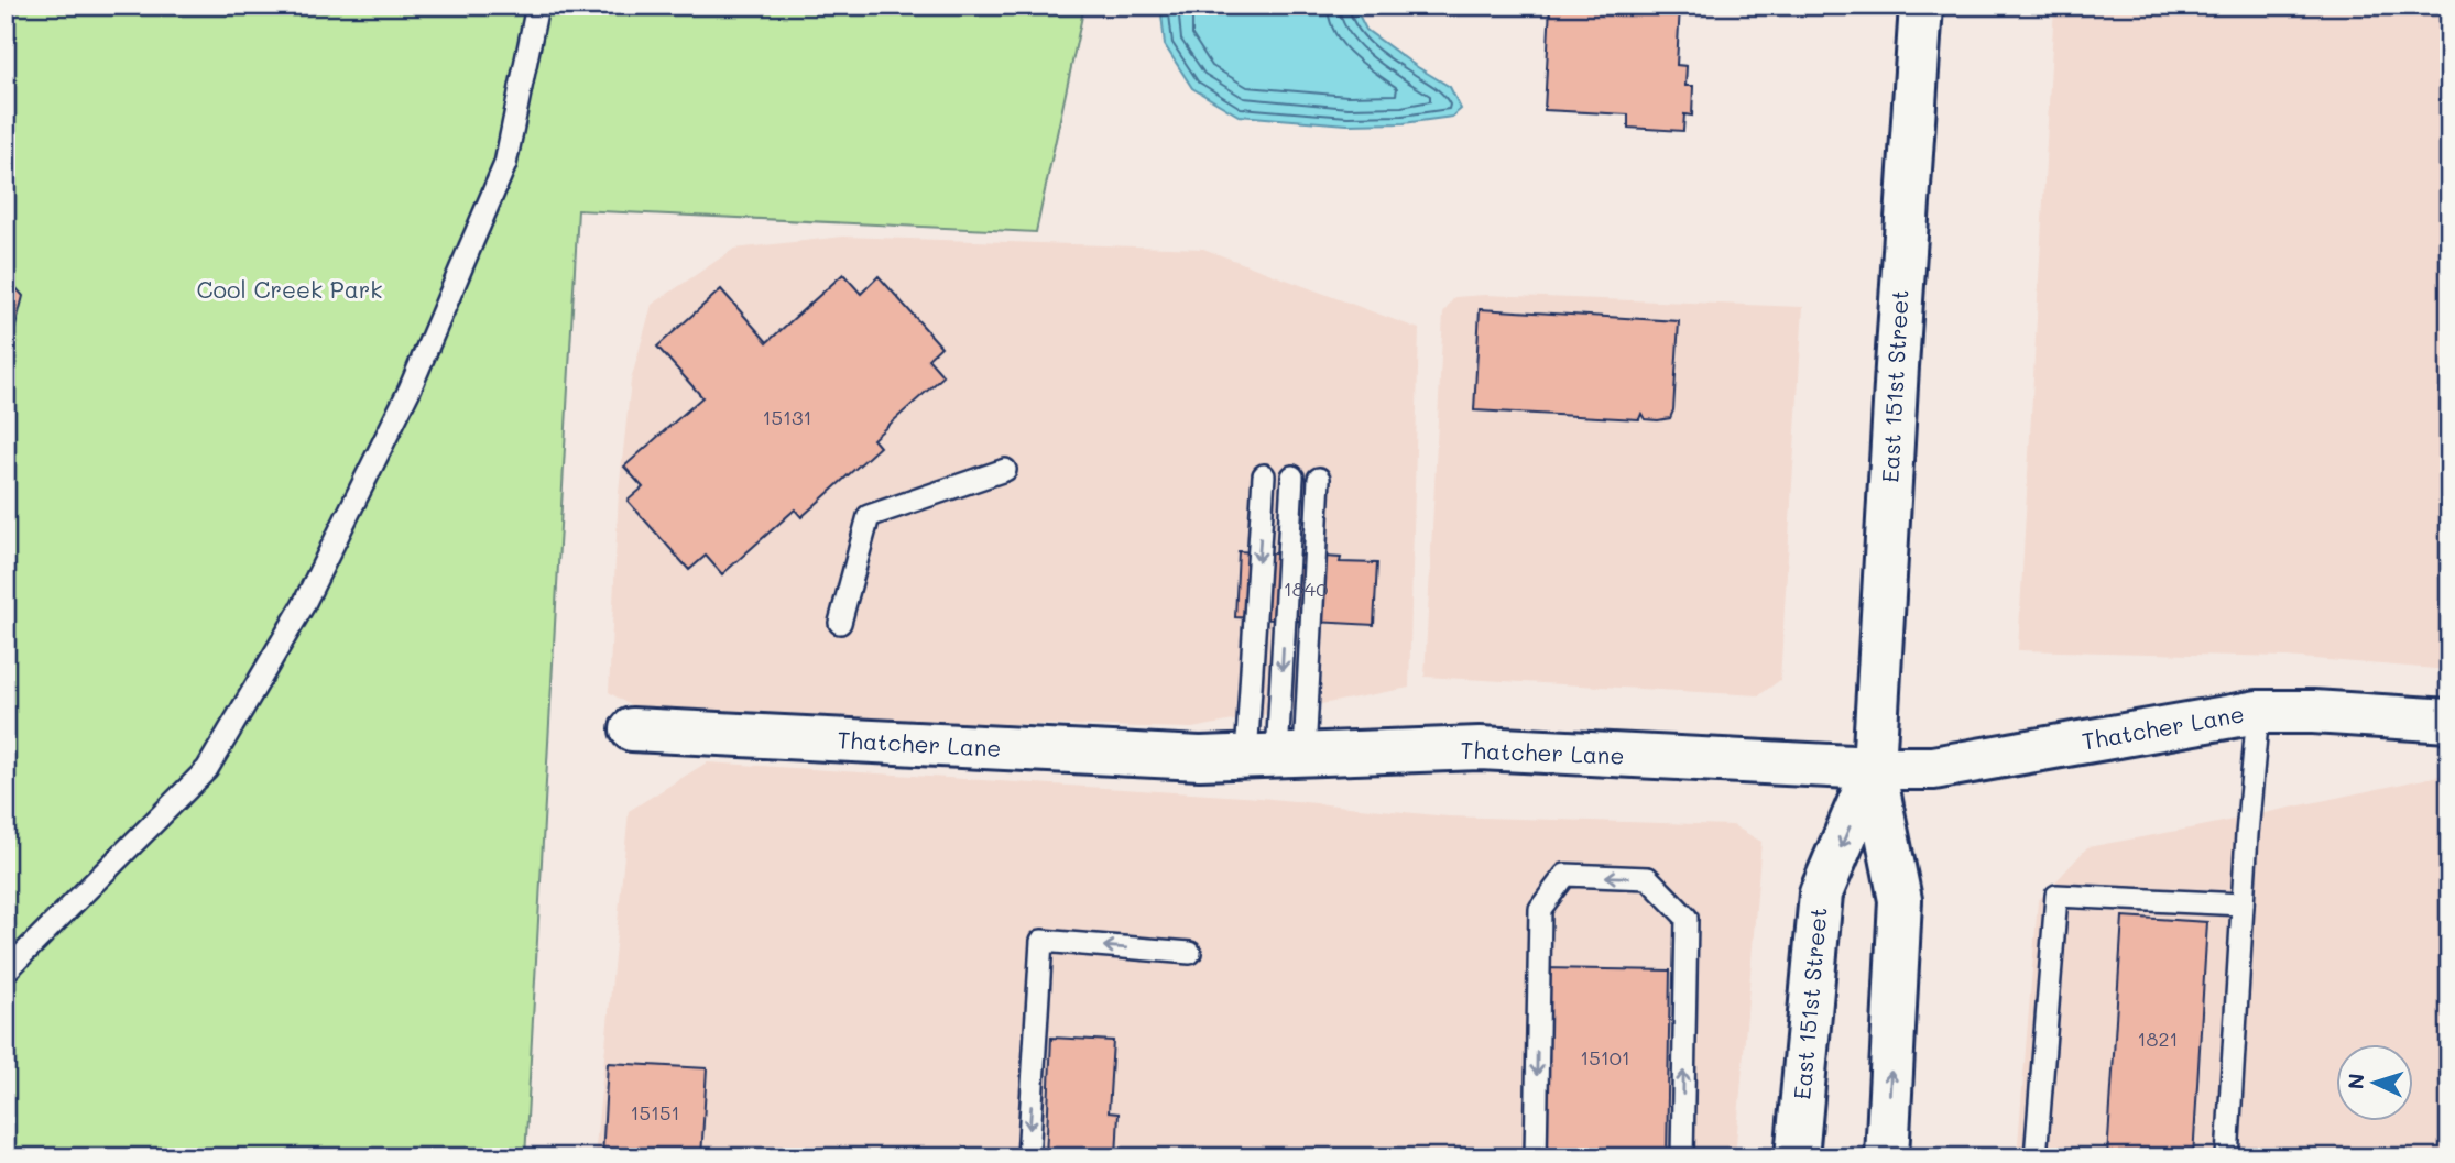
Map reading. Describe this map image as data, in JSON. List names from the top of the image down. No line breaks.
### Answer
{"streets":{"street":["East 151st Street","Thatcher Lane"]},"crossings":[["East 151st Street","Thatcher Lane"]],"parks":["Cool Creek Park"],"house_numbers":["15131","1840","1821","15101","15151"],"north":"left"}
